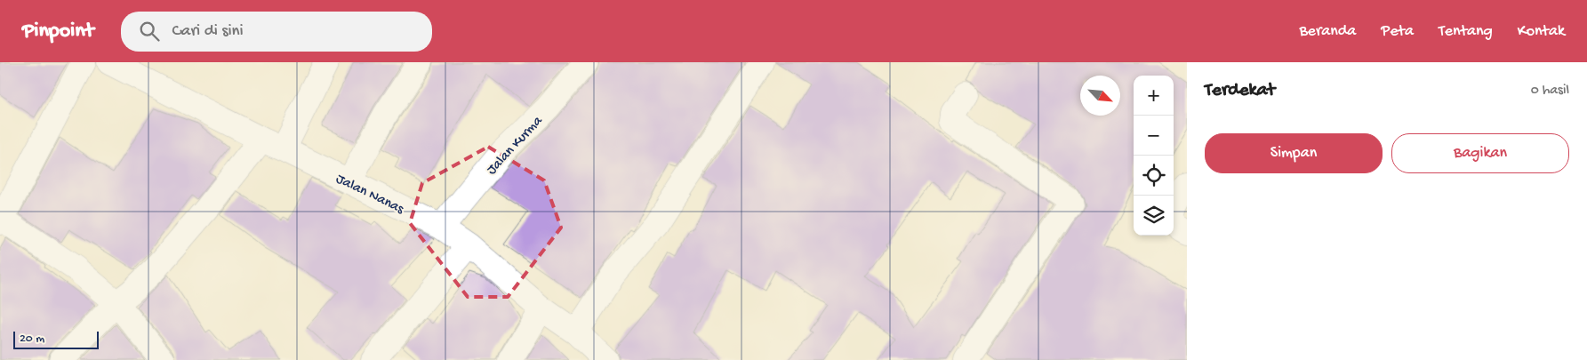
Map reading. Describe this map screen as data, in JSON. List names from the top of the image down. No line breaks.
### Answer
{"streets":{"street":["Jalan Kurma","Jalan Nanas"]},"crossings":[["Jalan Kurma","Jalan Nanas"]],"scale_bar":"20 m","north":"bottom right","page":{"header":"Pinpoint","search":"Cari di sini","nav":["Beranda","Peta","Tentang","Kontak"],"heading":["Terdekat","0 hasil"],"map_buttons":["+","−"],"buttons":["Simpan","Bagikan"],"scale":"20 m"}}
